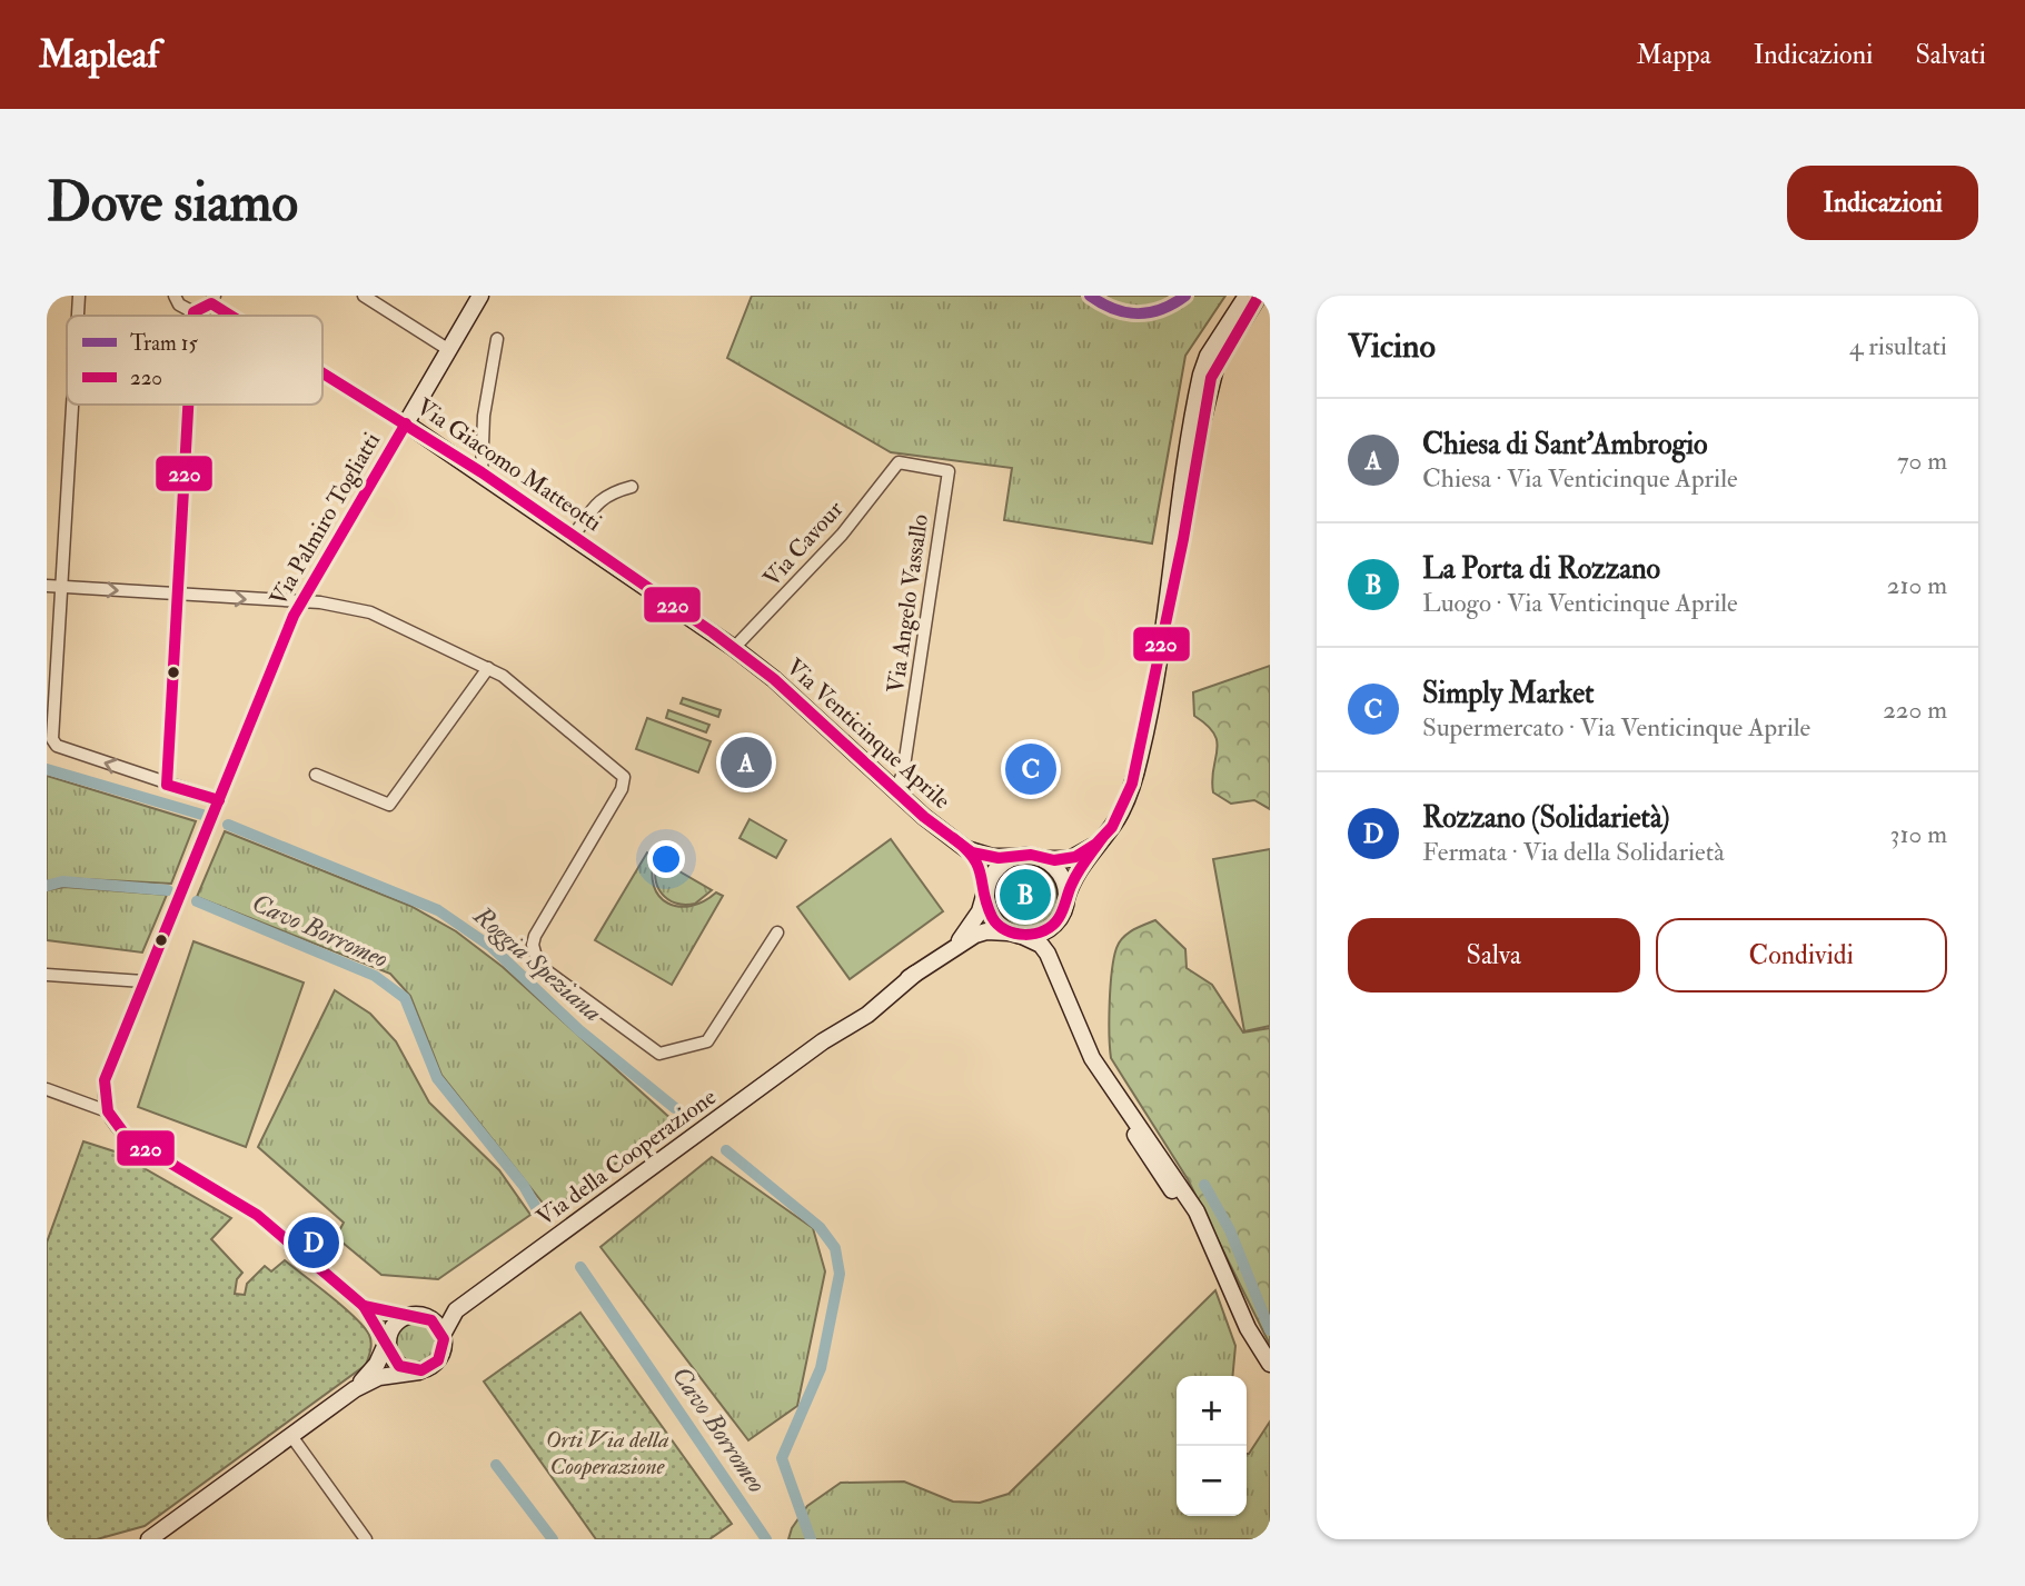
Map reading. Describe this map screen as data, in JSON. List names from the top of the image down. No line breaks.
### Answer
{"streets":{"street":["Via Giacomo Matteotti","Via Palmiro Togliatti","Via Cavour","Via Angelo Vassallo","Via Venticinque Aprile","Via della Cooperazione"]},"crossings":[["Via Giacomo Matteotti","Via Palmiro Togliatti"],["Via Giacomo Matteotti","Via Cavour"],["Via Giacomo Matteotti","Via Venticinque Aprile"],["Via Cavour","Via Angelo Vassallo"],["Via Cavour","Via Venticinque Aprile"],["Via Angelo Vassallo","Via Venticinque Aprile"],["Via Venticinque Aprile","Via della Cooperazione"]],"water":["Cavo Borromeo","Roggia Speziana"],"parks":["Orti Via della Cooperazione"],"lines":["tram line 15","transit line 220"],"legend":["Tram 15","220"],"page":{"header":"Mapleaf","nav":["Mappa","Indicazioni","Salvati"],"buttons":["Indicazioni",["Salva","Condividi"]],"title":"Dove siamo","heading":["Vicino","4 risultati"],"list":[{"mark":"A","name":"Chiesa di Sant'Ambrogio","note":"Chiesa · Via Venticinque Aprile","value":"70 m"},{"mark":"B","name":"La Porta di Rozzano","note":"Luogo · Via Venticinque Aprile","value":"210 m"},{"mark":"C","name":"Simply Market","note":"Supermercato · Via Venticinque Aprile","value":"220 m"},{"mark":"D","name":"Rozzano (Solidarietà)","note":"Fermata · Via della Solidarietà","value":"310 m"}],"pins":["A","C","B","D"],"map_buttons":["+","−"]}}
